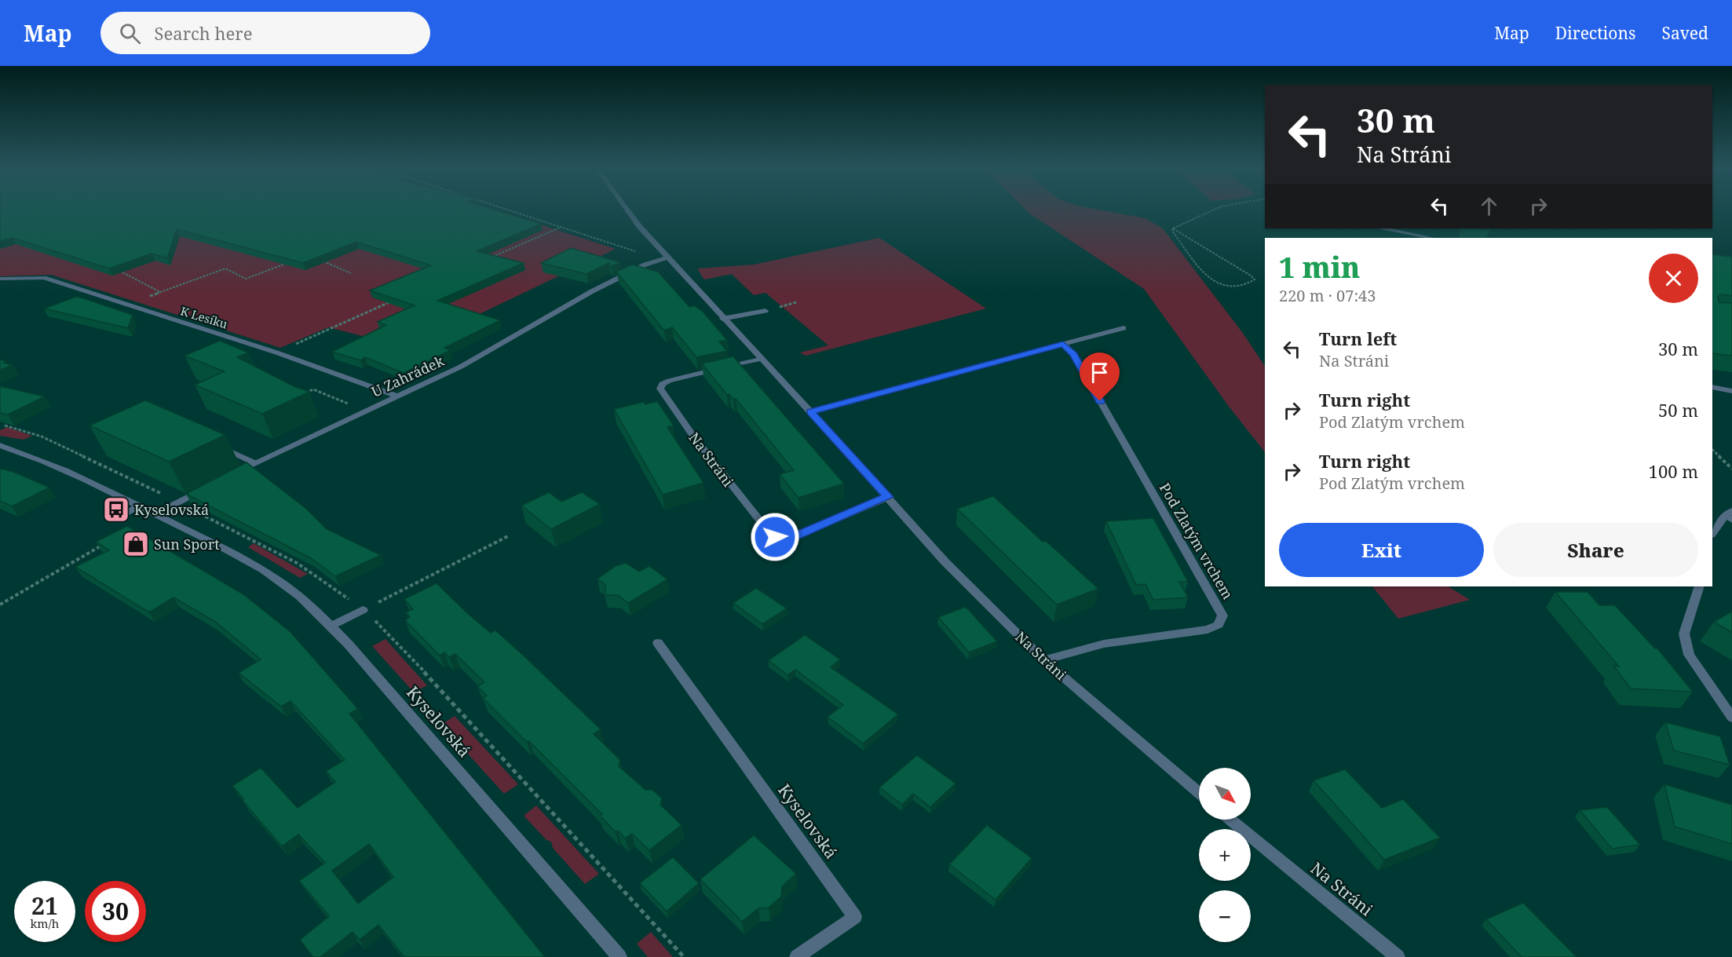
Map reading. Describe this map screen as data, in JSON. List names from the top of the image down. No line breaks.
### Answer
{"streets":{"street":["K Lesíku","U Zahrádek","Na Stráni","Pod Zlatým vrchem","Kyselovská"]},"crossings":[["K Lesíku","U Zahrádek"],["U Zahrádek","Na Stráni"],["Na Stráni","Pod Zlatým vrchem"]],"places":{"bus stop":["Kyselovská"],"shop":["Sun Sport"]},"north":"bottom right","page":{"header":"Map","search":"Search here","nav":["Map","Directions","Saved"],"turn":["30 m","Na Stráni"],"heading":["1 min","220 m · 07:43"],"list":[{"name":"Turn left","note":"Na Stráni","value":"30 m"},{"name":"Turn right","note":"Pod Zlatým vrchem","value":"50 m"},{"name":"Turn right","note":"Pod Zlatým vrchem","value":"100 m"}],"buttons":["Exit","Share"],"map_buttons":["+","−"],"speed":"21 km/h","limit":"30"}}
